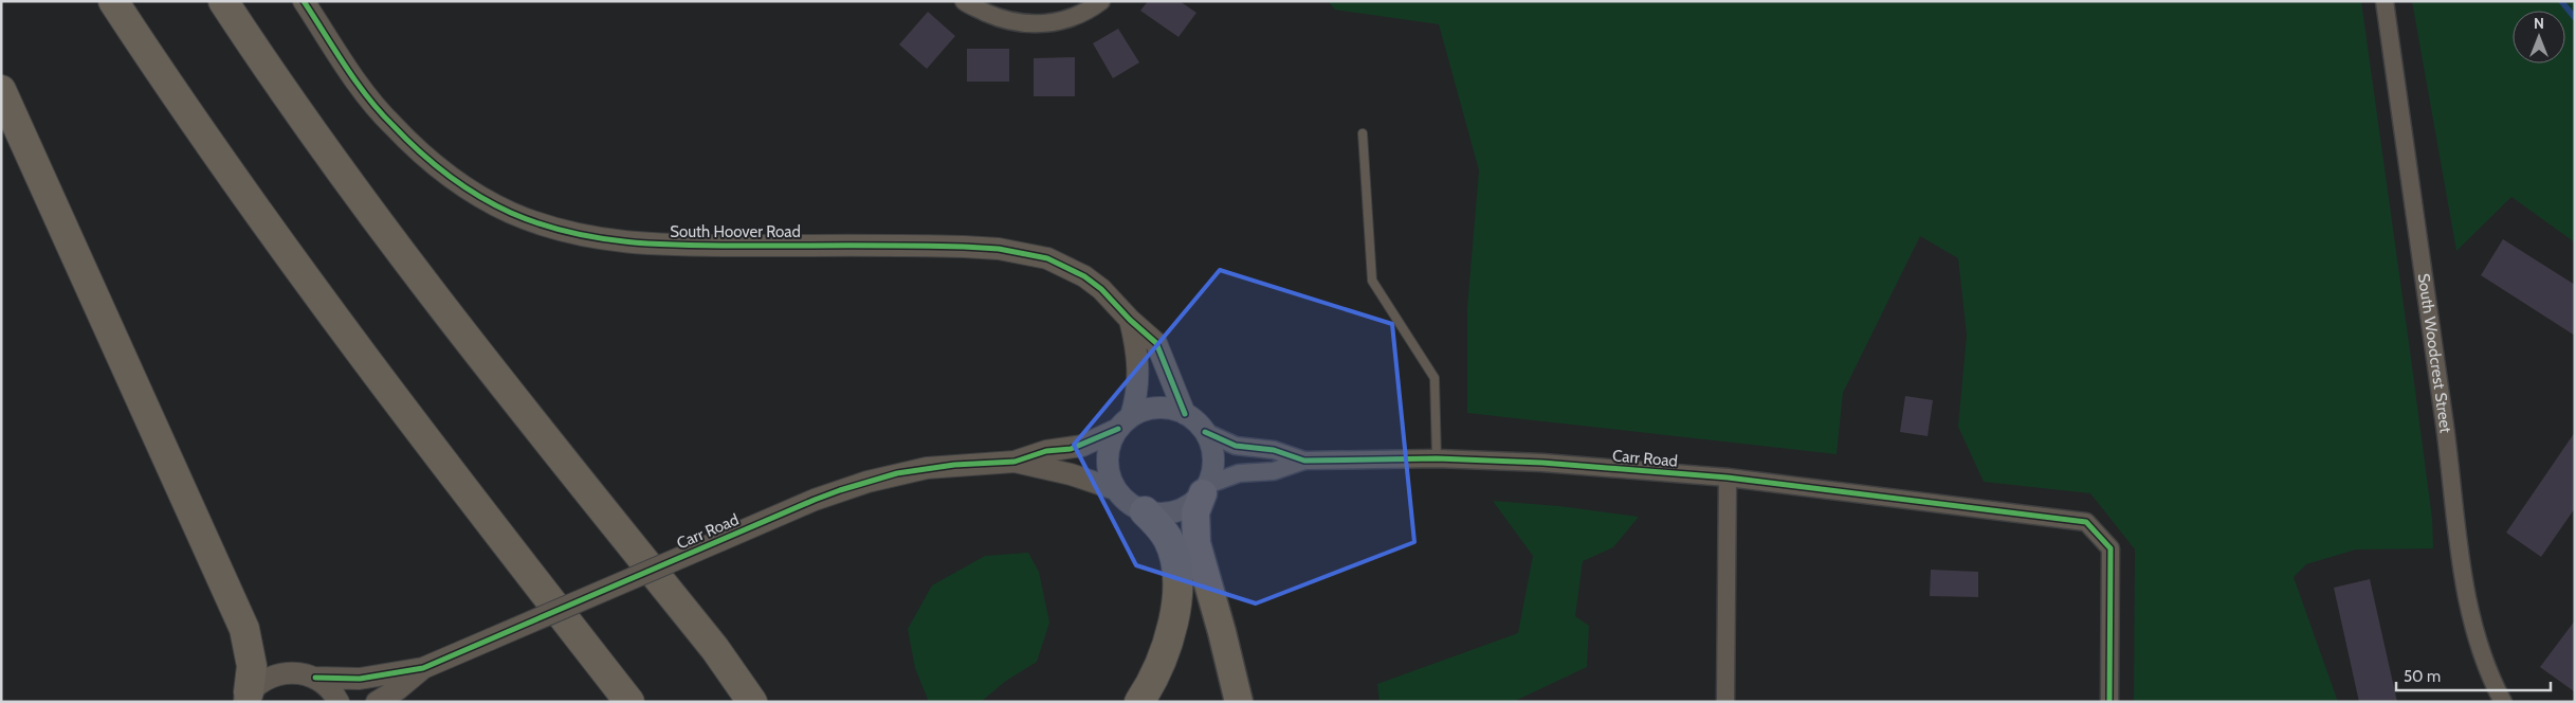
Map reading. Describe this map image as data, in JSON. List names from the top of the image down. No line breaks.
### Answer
{"streets":{"street":["South Hoover Road","South Woodcrest Street","Carr Road"]},"crossings":[["South Hoover Road","Carr Road"]],"scale_bar":"50 m","north":"top"}
